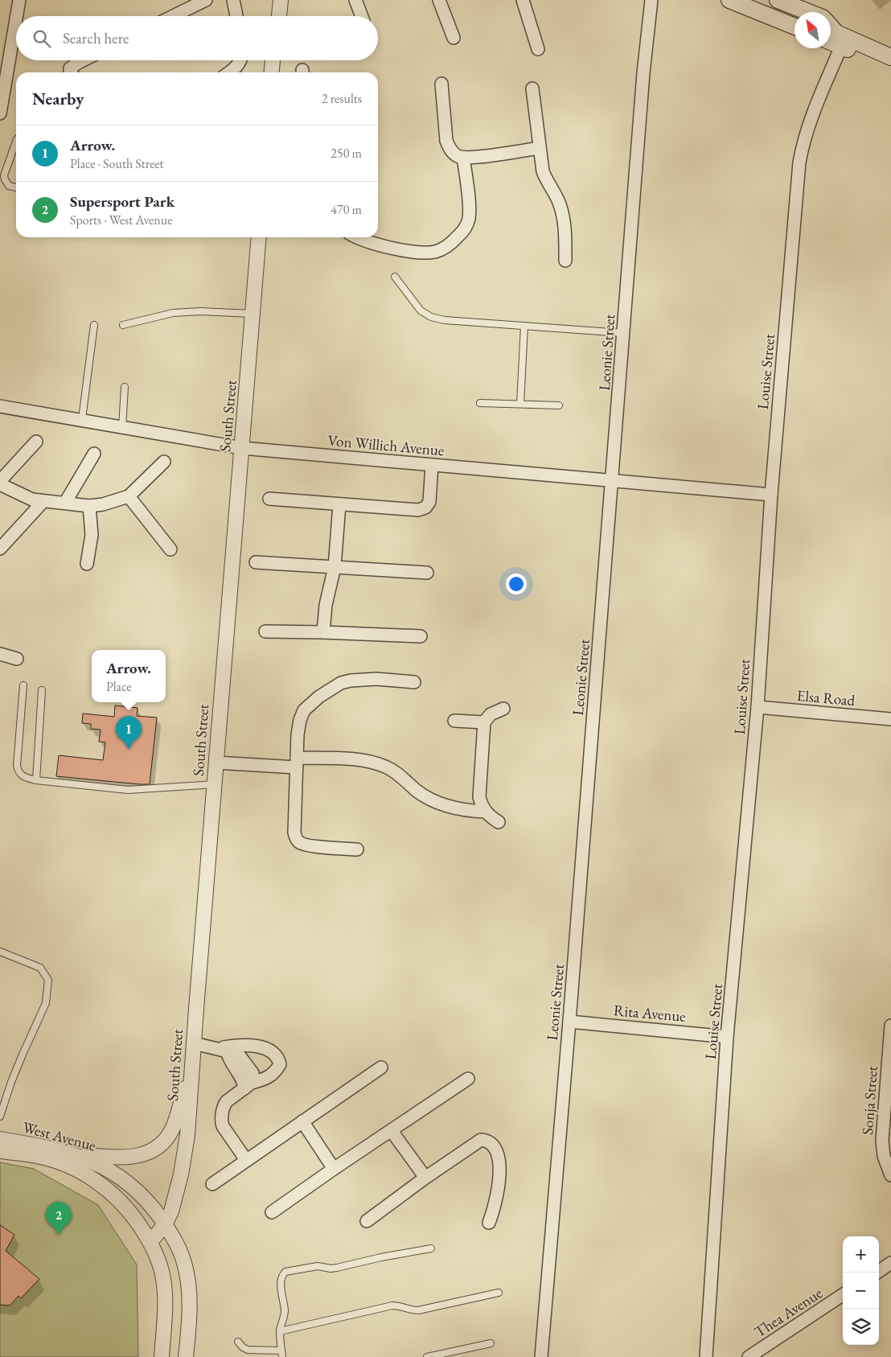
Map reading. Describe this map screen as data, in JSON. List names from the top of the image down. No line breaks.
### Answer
{"streets":{"street":["Leonie Street","Louise Street","South Street","Von Willich Avenue","Elsa Road","Rita Avenue","Sonja Street","West Avenue","Thea Avenue"]},"crossings":[["Leonie Street","Von Willich Avenue"],["Leonie Street","Rita Avenue"],["Louise Street","Von Willich Avenue"],["Louise Street","Elsa Road"],["Louise Street","Rita Avenue"],["South Street","Von Willich Avenue"],["South Street","West Avenue"]],"north":"top left","page":{"search":"Search here","heading":["Nearby","2 results"],"list":[{"mark":"1","name":"Arrow.","note":"Place · South Street","value":"250 m"},{"mark":"2","name":"Supersport Park","note":"Sports · West Avenue","value":"470 m"}],"popup":["Arrow.","Place"],"pins":["1","2"],"map_buttons":["+","−"]}}
